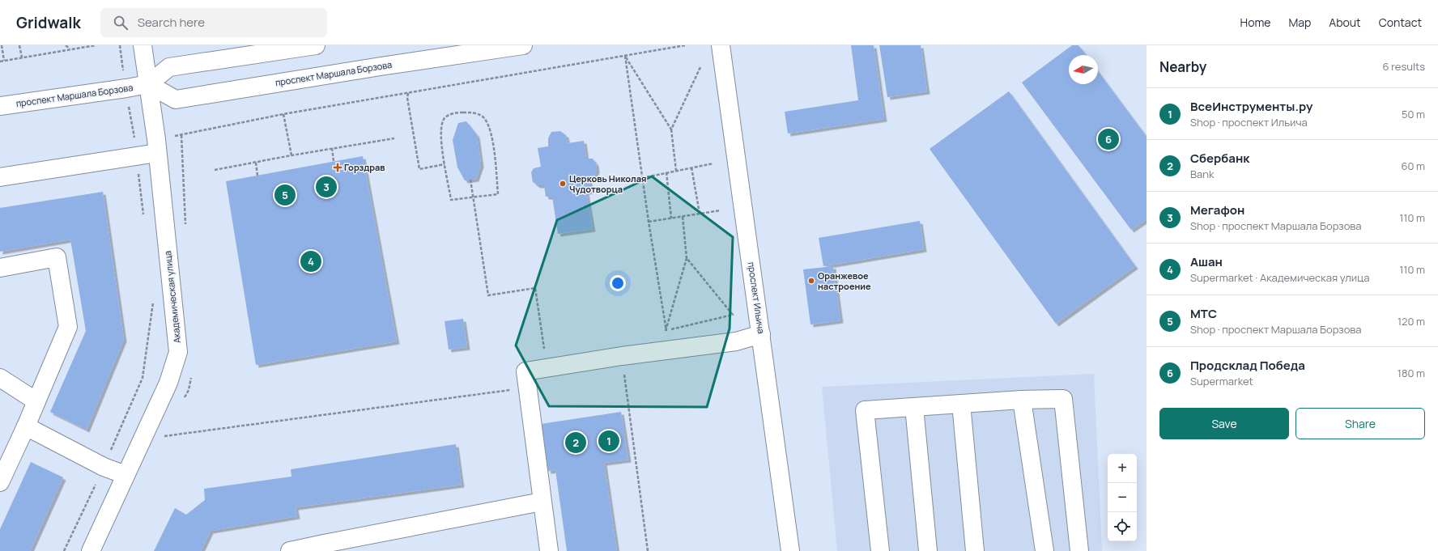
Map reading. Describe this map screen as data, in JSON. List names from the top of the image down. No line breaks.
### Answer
{"streets":{"street":["проспект Маршала Борзова","Академическая улица","проспект Ильича"]},"crossings":[["проспект Маршала Борзова","Академическая улица"]],"places":{"health":["Горздрав"],"other":["Церковь Николая Чудотворца","Оранжевое настроение"]},"north":"left","page":{"header":"Gridwalk","search":"Search here","nav":["Home","Map","About","Contact"],"heading":["Nearby","6 results"],"list":[{"mark":"1","name":"ВсеИнструменты.ру","note":"Shop · проспект Ильича","value":"50 m"},{"mark":"2","name":"Сбербанк","note":"Bank","value":"60 m"},{"mark":"3","name":"Мегафон","note":"Shop · проспект Маршала Борзова","value":"110 m"},{"mark":"4","name":"Ашан","note":"Supermarket · Академическая улица","value":"110 m"},{"mark":"5","name":"МТС","note":"Shop · проспект Маршала Борзова","value":"120 m"},{"mark":"6","name":"Продсклад Победа","note":"Supermarket","value":"180 m"}],"pins":["6","3","5","4","1","2"],"buttons":["Save","Share"],"map_buttons":["+","−"]}}
